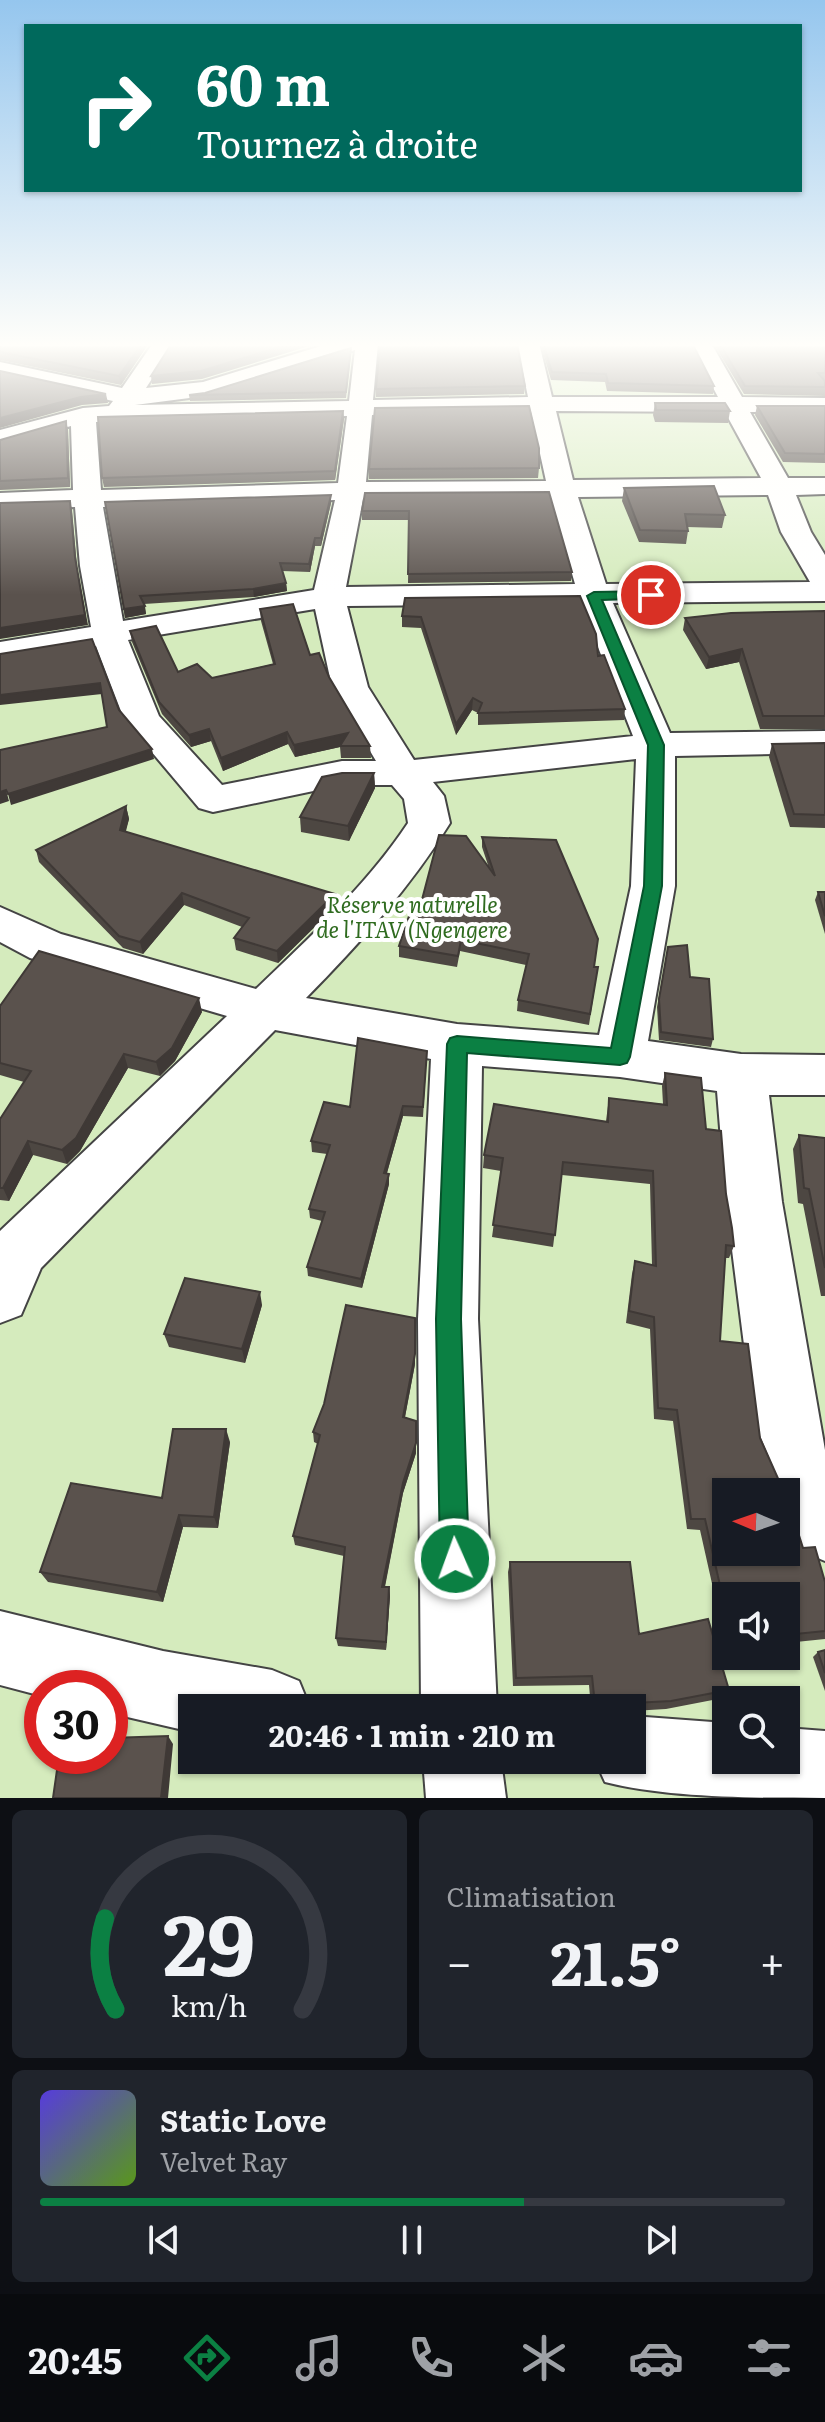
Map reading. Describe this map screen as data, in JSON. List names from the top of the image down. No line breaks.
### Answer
{"parks":["Réserve naturelle de l'ITAV (Ngengere"],"north":"left","page":{"turn":["60 m","Tournez à droite"],"limit":"30","trip":"20:46 · 1 min · 210 m","tile":"Climatisation","heat":["−","21.5°","+"],"song":["Static Love","Velvet Ray"],"tabs":"20:45","gauge":["29","km/h"]}}
